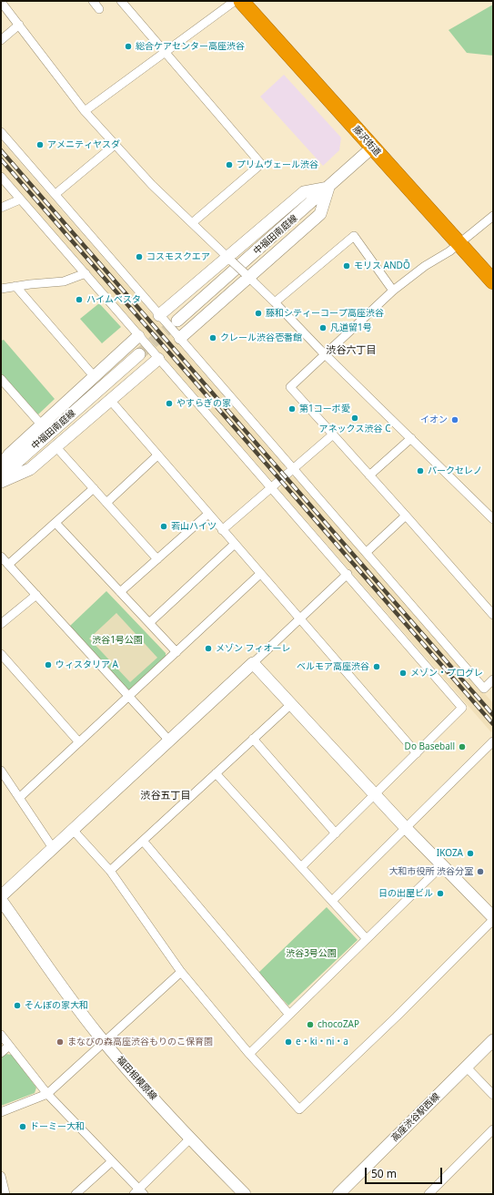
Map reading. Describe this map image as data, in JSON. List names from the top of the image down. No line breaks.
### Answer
{"streets":{"highway":["藤沢街道"],"street":["中福田南庭線","福田相模原線","高座渋谷駅西線"]},"crossings":[["藤沢街道","中福田南庭線"]],"districts":["渋谷六丁目","渋谷五丁目"],"parks":["渋谷1号公園","渋谷3号公園"],"places":["総合ケアセンター高座渋谷","アメニティヤスダ","プリムヴェール渋谷","コスモスクエア","モリス ANDŌ","ハイムベスタ","藤和シティーコープ高座渋谷","凡道留1号","クレール渋谷壱番館","やすらぎの家","第1コーポ愛","アネックス渋谷 C","イオン","パークセレノ","若山ハイツ","メゾン フィオーレ","ウィスタリア A","ベルモア高座渋谷","メゾン・プログレ","Do Baseball","IKOZA","大和市役所 渋谷分室","日の出屋ビル","そんぽの家大和","chocoZAP","まなびの森高座渋谷もりのこ保育園","e・ki・ni・a","ドーミー大和"],"scale_bar":"50 m"}
